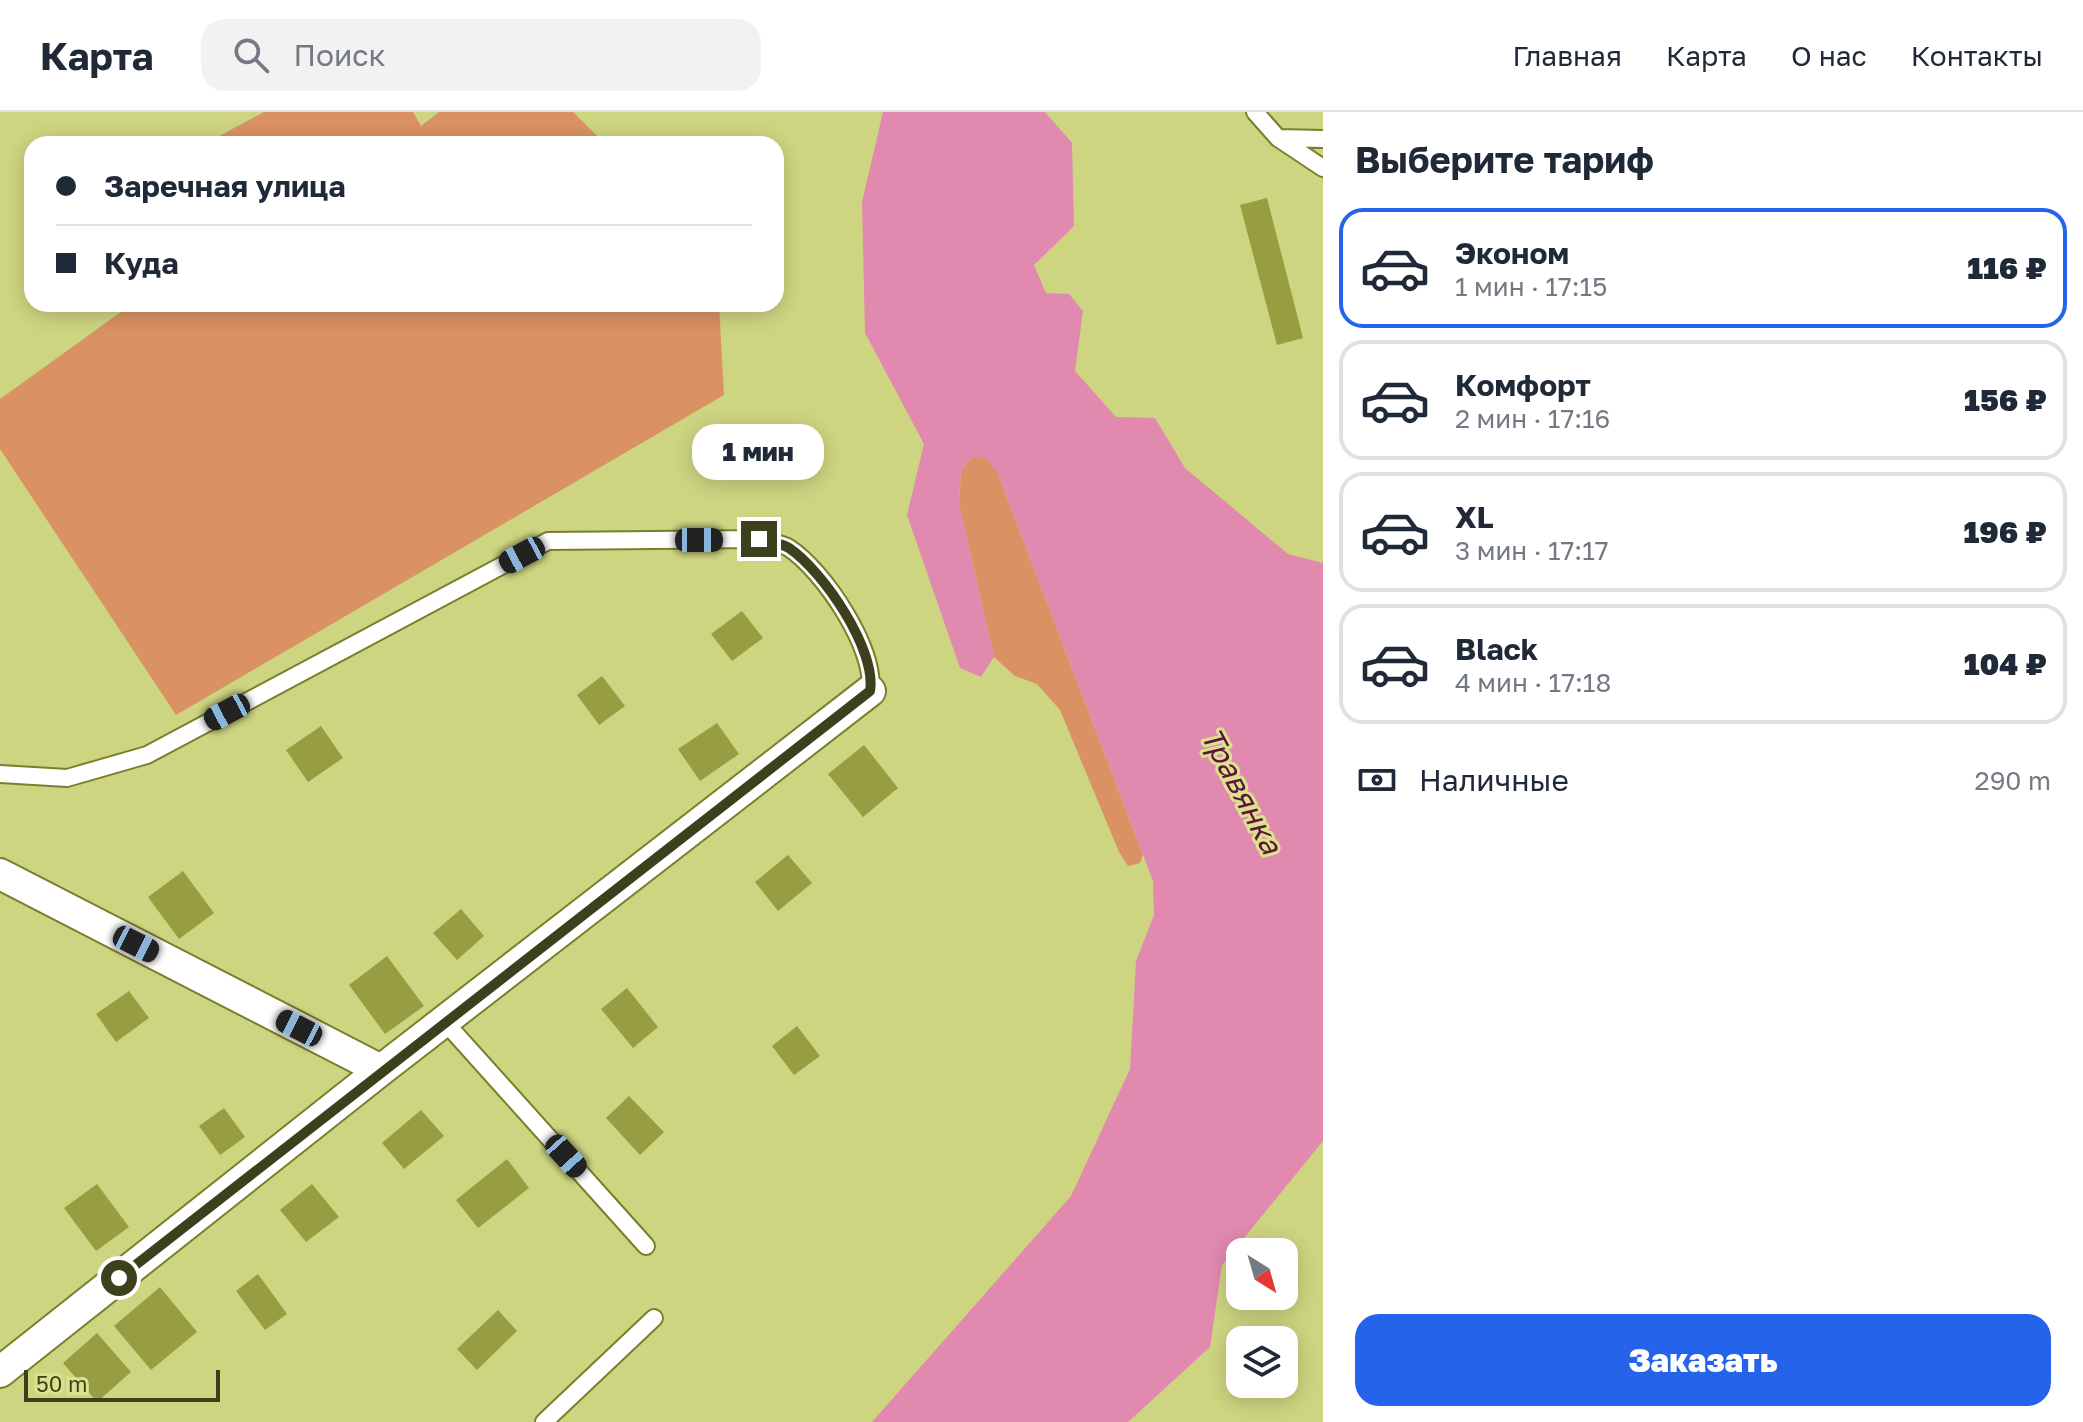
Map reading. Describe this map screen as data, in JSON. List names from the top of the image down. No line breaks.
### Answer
{"water":["Травянка"],"scale_bar":"50 m","north":"bottom right","page":{"header":"Карта","search":"Поиск","nav":["Главная","Карта","О нас","Контакты"],"heading":"Выберите тариф","banner":["Заречная улица","Куда"],"list":[{"name":"Эконом","note":"1 мин · 17:15","value":"116 ₽"},{"name":"Комфорт","note":"2 мин · 17:16","value":"156 ₽"},{"name":"XL","note":"3 мин · 17:17","value":"196 ₽"},{"name":"Black","note":"4 мин · 17:18","value":"104 ₽"}],"bubble":"1 мин","pay":["Наличные","290 m"],"buttons":"Заказать","scale":"50 m"}}
